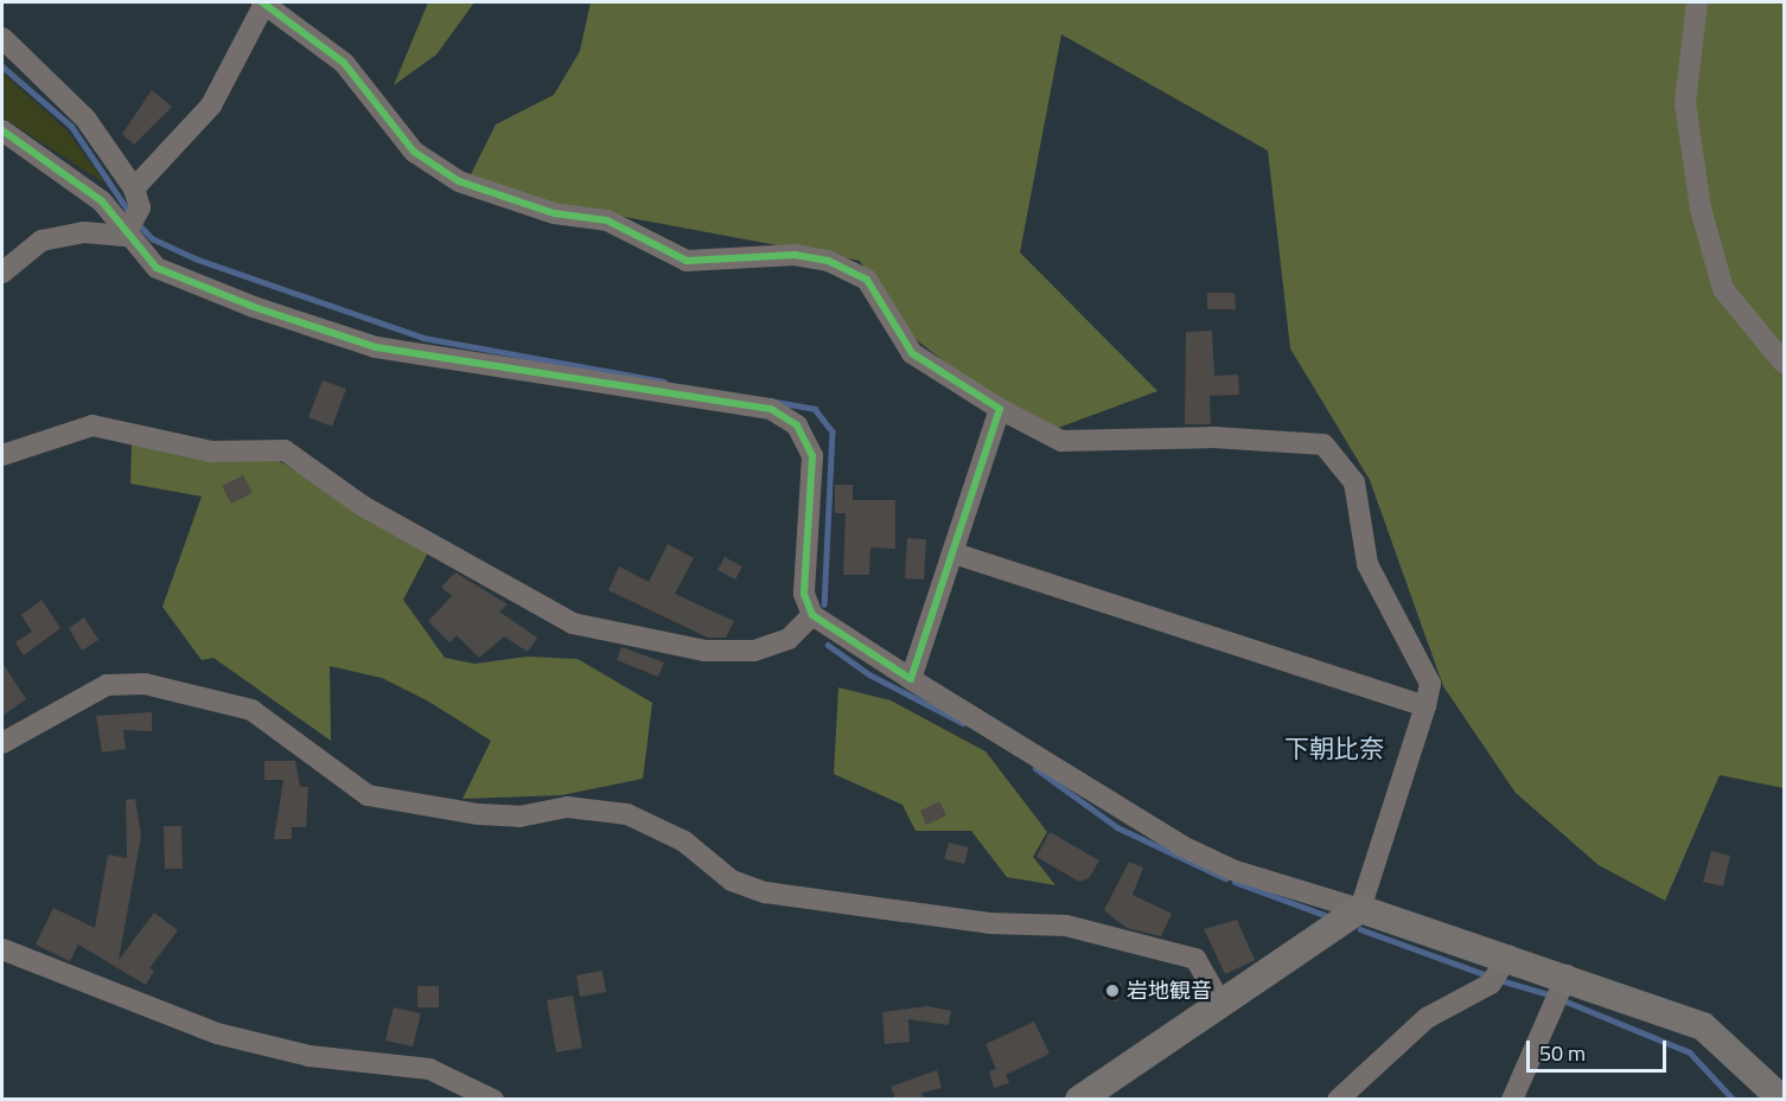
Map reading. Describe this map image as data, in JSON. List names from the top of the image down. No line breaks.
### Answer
{"districts":["下朝比奈"],"places":["岩地観音"],"scale_bar":"50 m"}
